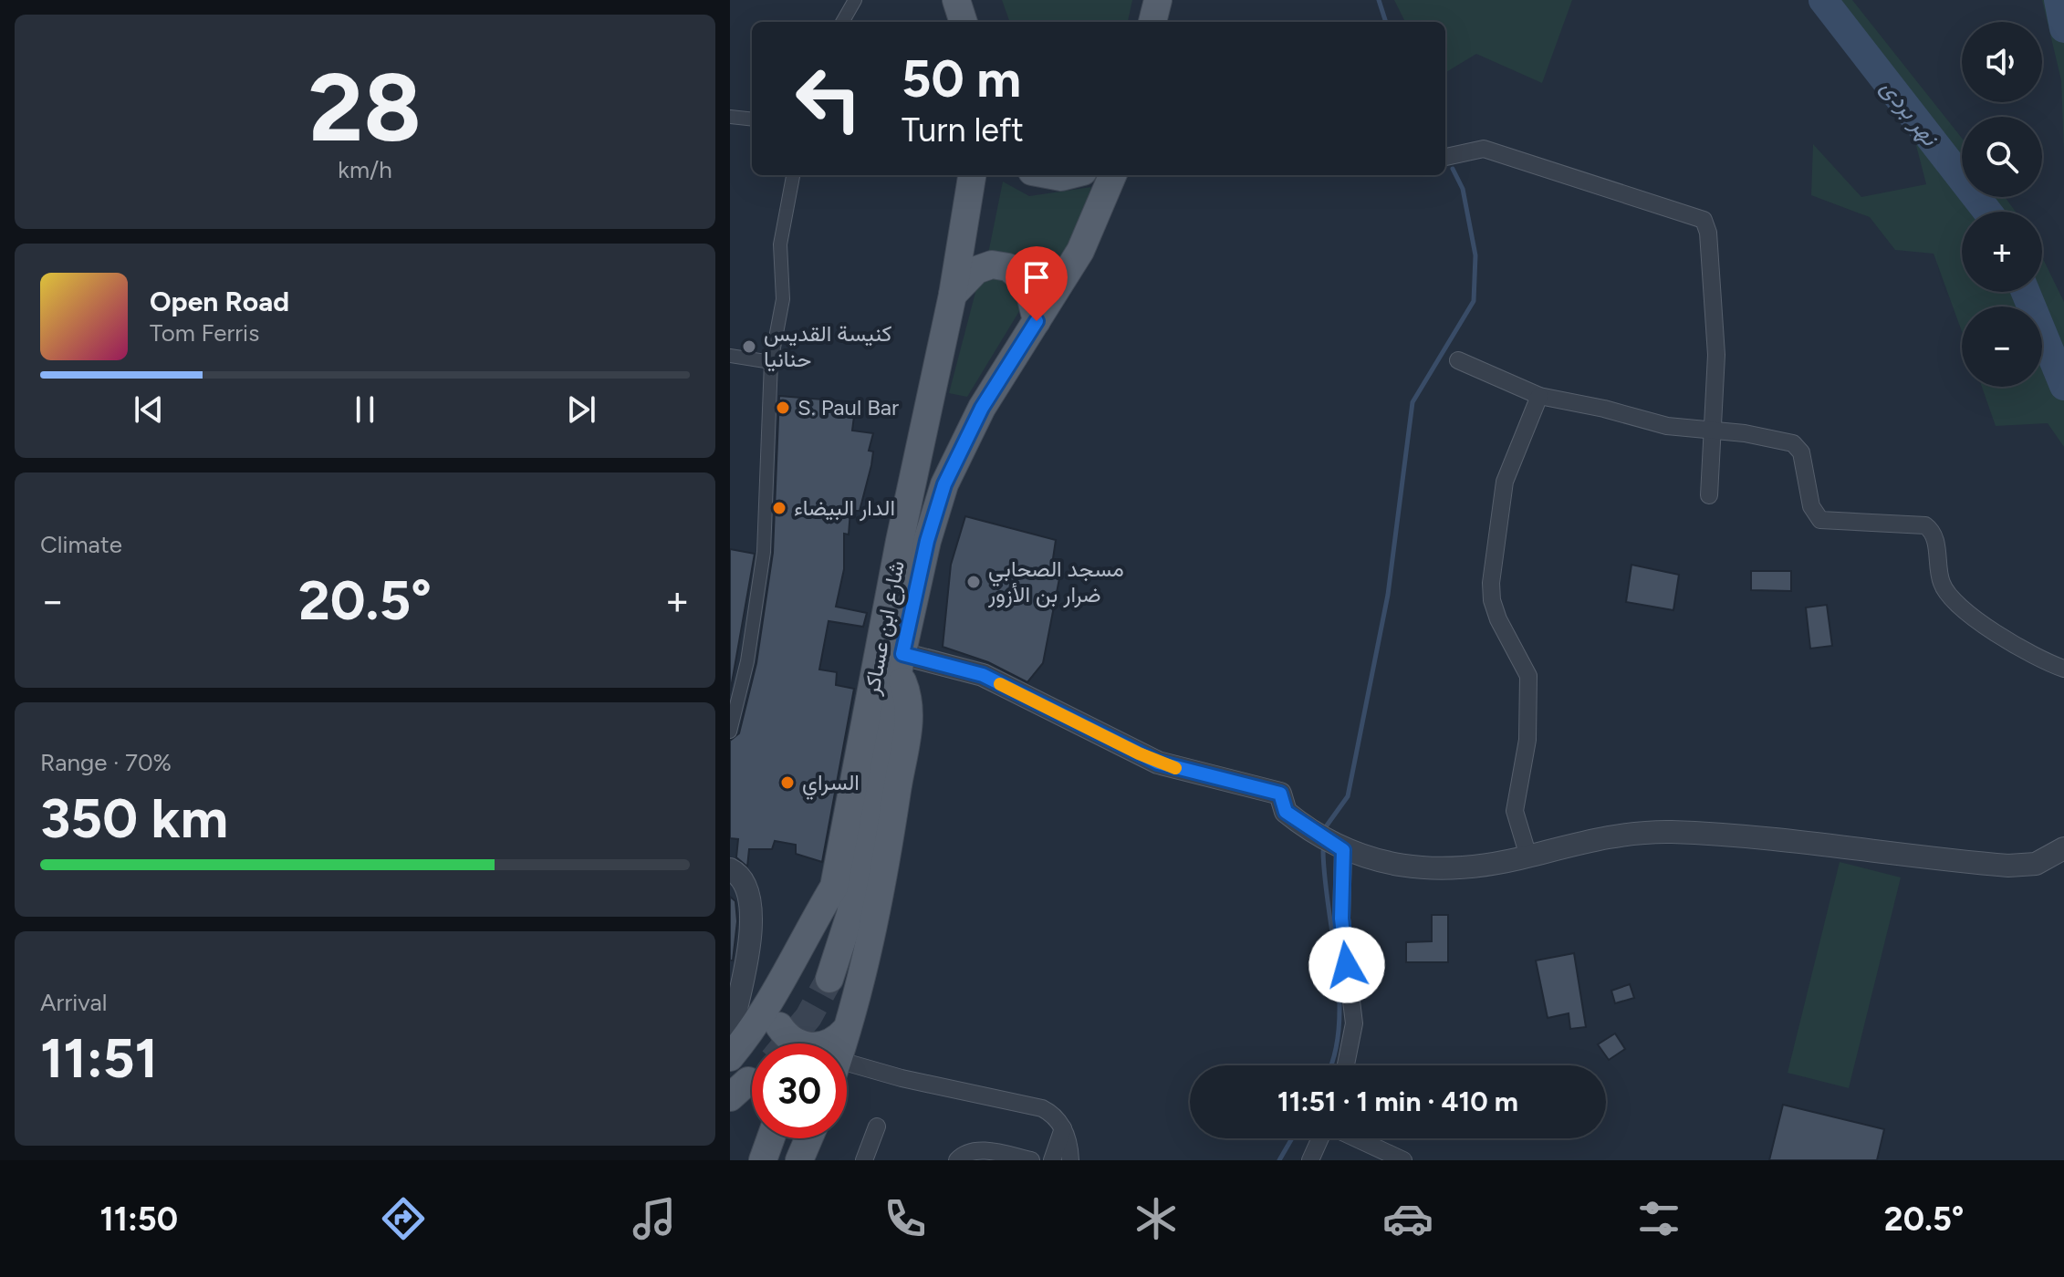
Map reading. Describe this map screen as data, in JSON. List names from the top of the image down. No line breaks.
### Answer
{"streets":{"main road":["شارع ابن عساكر"]},"water":["نهر بردى"],"places":["كنيسة القديس حنانيا","S. Paul Bar","الدار البيضاء","مسجد الصحابي ضرار بن الأزور","السراي"],"page":{"tile":[["28","km/h"],"Climate",["Range · 70%","350 km"],["Arrival","11:51"]],"map_buttons":["+","−"],"turn":["50 m","Turn left"],"song":["Open Road","Tom Ferris"],"heat":["−","20.5°","+"],"limit":"30","trip":"11:51 · 1 min · 410 m","tabs":["11:50","20.5°"]}}
